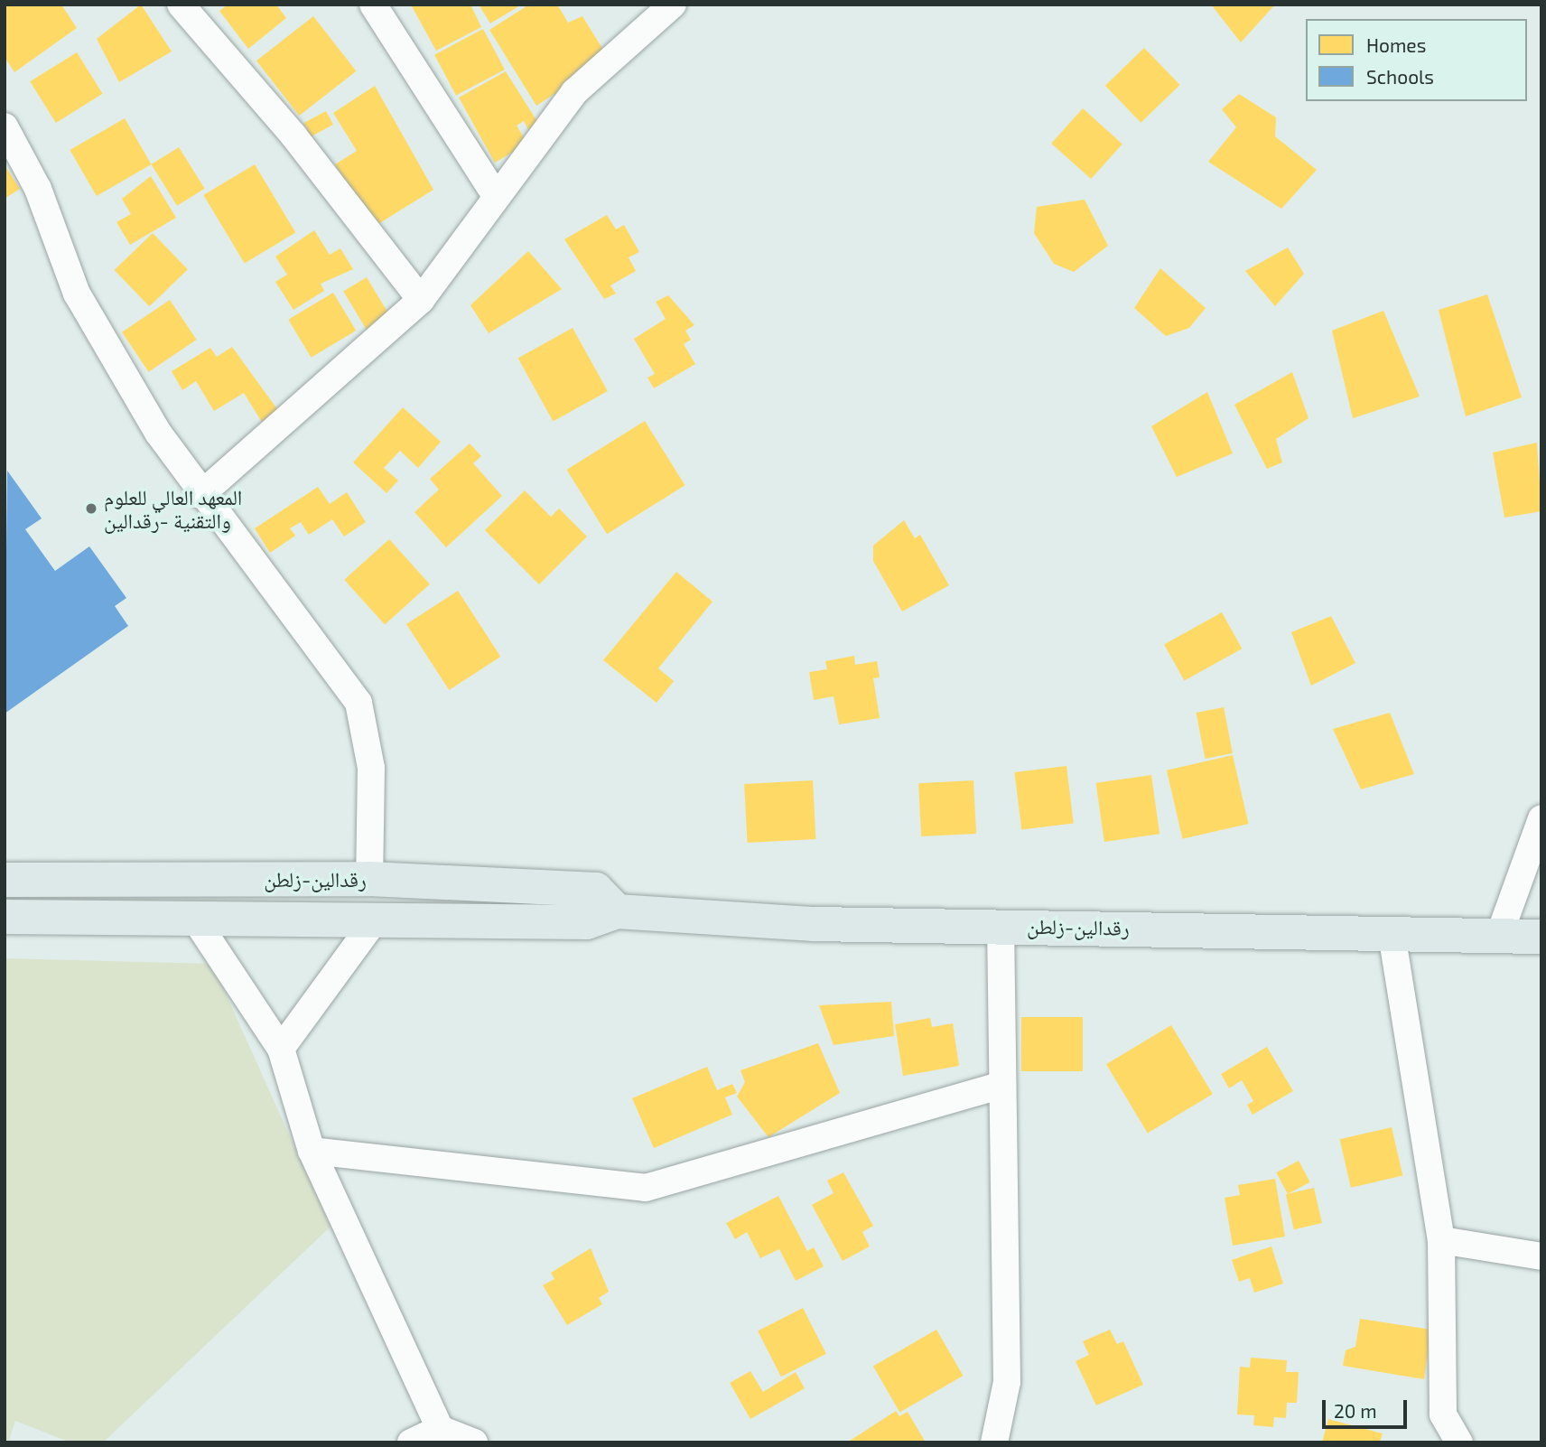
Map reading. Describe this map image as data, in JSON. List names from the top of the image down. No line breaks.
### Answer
{"streets":{"main road":["رقدالين-زلطن"]},"places":["المعهد العالي للعلوم والتقنية -رقدالين"],"legend":["Homes","Schools"],"scale_bar":"20 m"}
